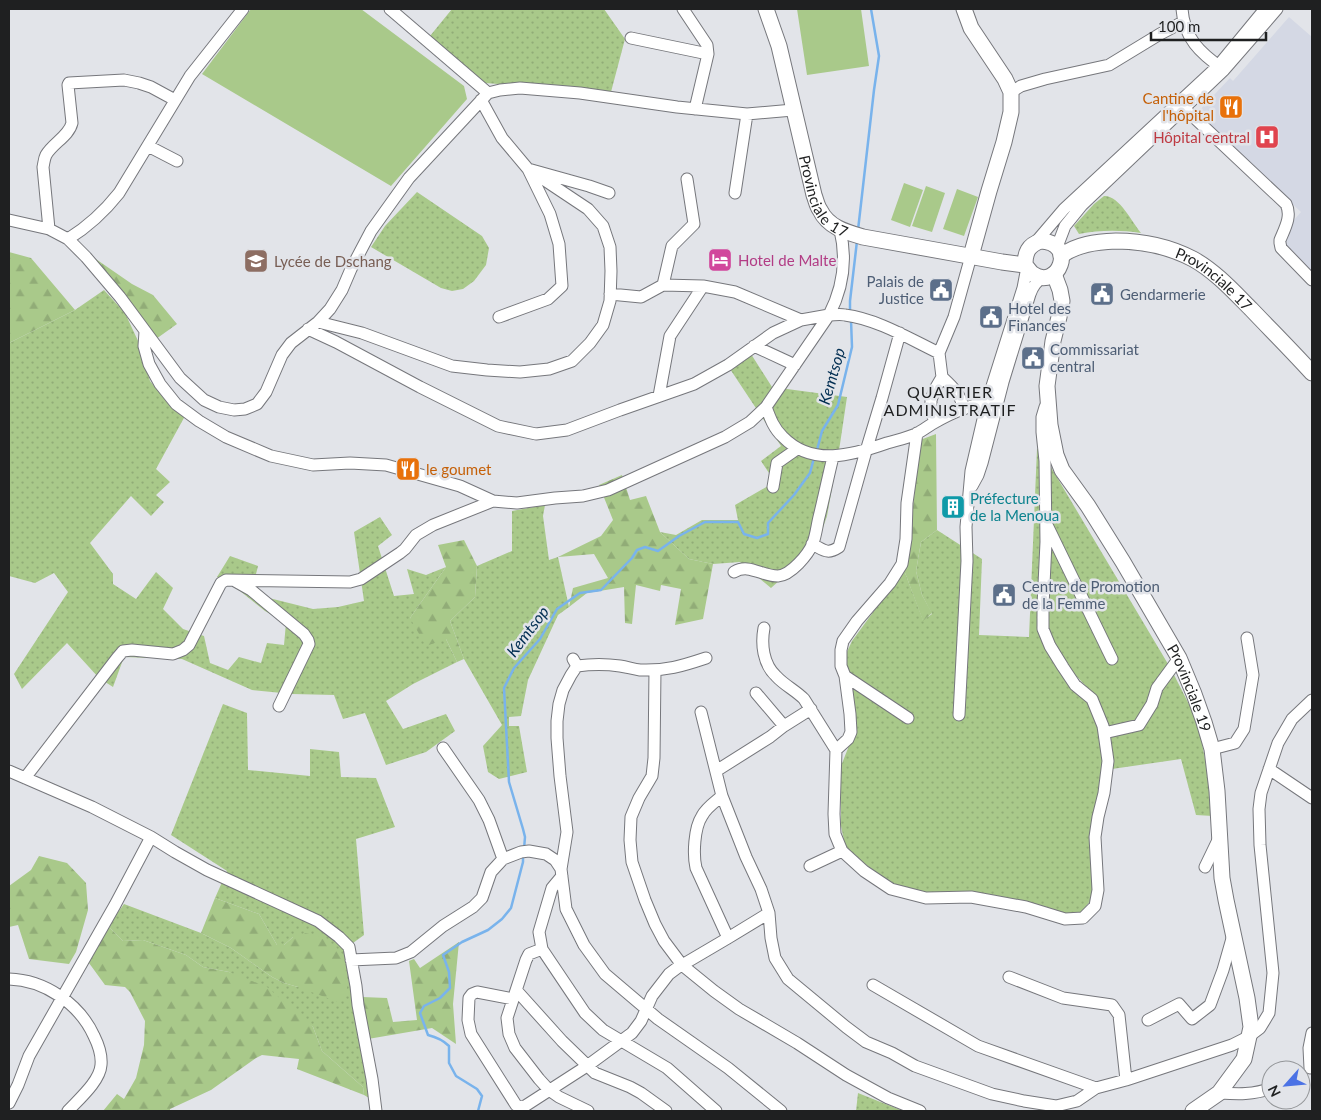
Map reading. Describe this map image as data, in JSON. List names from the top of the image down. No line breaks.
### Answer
{"streets":{"main road":["Provinciale 17","Provinciale 19"]},"crossings":[["Provinciale 17","Provinciale 19"]],"districts":["QUARTIER ADMINISTRATIF"],"water":["Kemtsop"],"places":{"restaurant":["Cantine de l'hôpital","le goumet"],"hospital":["Hôpital central"],"hotel":["Hotel de Malte"],"school or university":["Lycée de Dschang"],"public building":["Palais de Justice","Gendarmerie","Hotel des Finances","Commissariat central","Centre de Promotion de la Femme"],"building":["Préfecture de la Menoua"]},"scale_bar":"100 m","north":"bottom left"}
